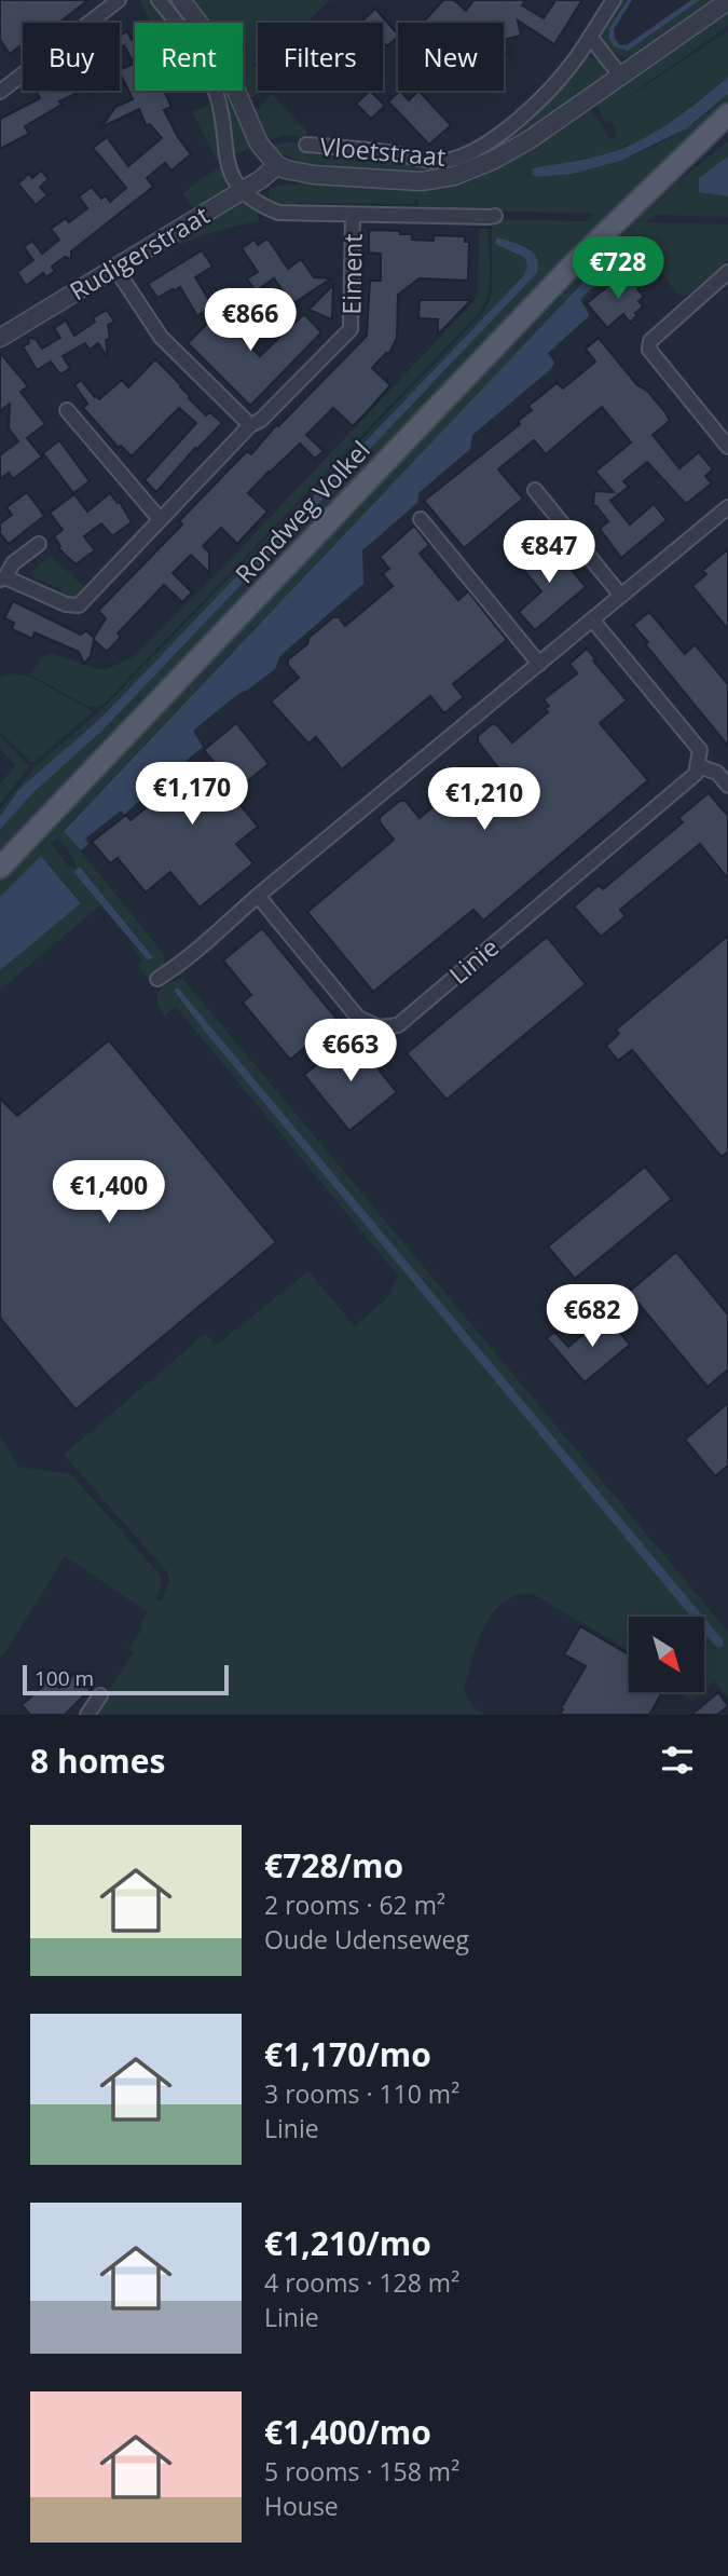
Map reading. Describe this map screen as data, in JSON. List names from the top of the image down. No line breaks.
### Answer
{"streets":{"main road":["Rondweg Volkel"],"street":["Vloetstraat","Rudigerstraat","Eiment","Linie"]},"scale_bar":"100 m","north":"bottom right","page":{"chip":["Buy","Rent","Filters","New"],"price":["€728","€866","€847","€1,170","€1,210","€663","€1,400","€682"],"scale":"100 m","heading":"8 homes","list":[{"name":"€728/mo","note":"2 rooms · 62 m² · Oude Udenseweg"},{"name":"€1,170/mo","note":"3 rooms · 110 m² · Linie"},{"name":"€1,210/mo","note":"4 rooms · 128 m² · Linie"},{"name":"€1,400/mo","note":"5 rooms · 158 m² · House"}]}}
